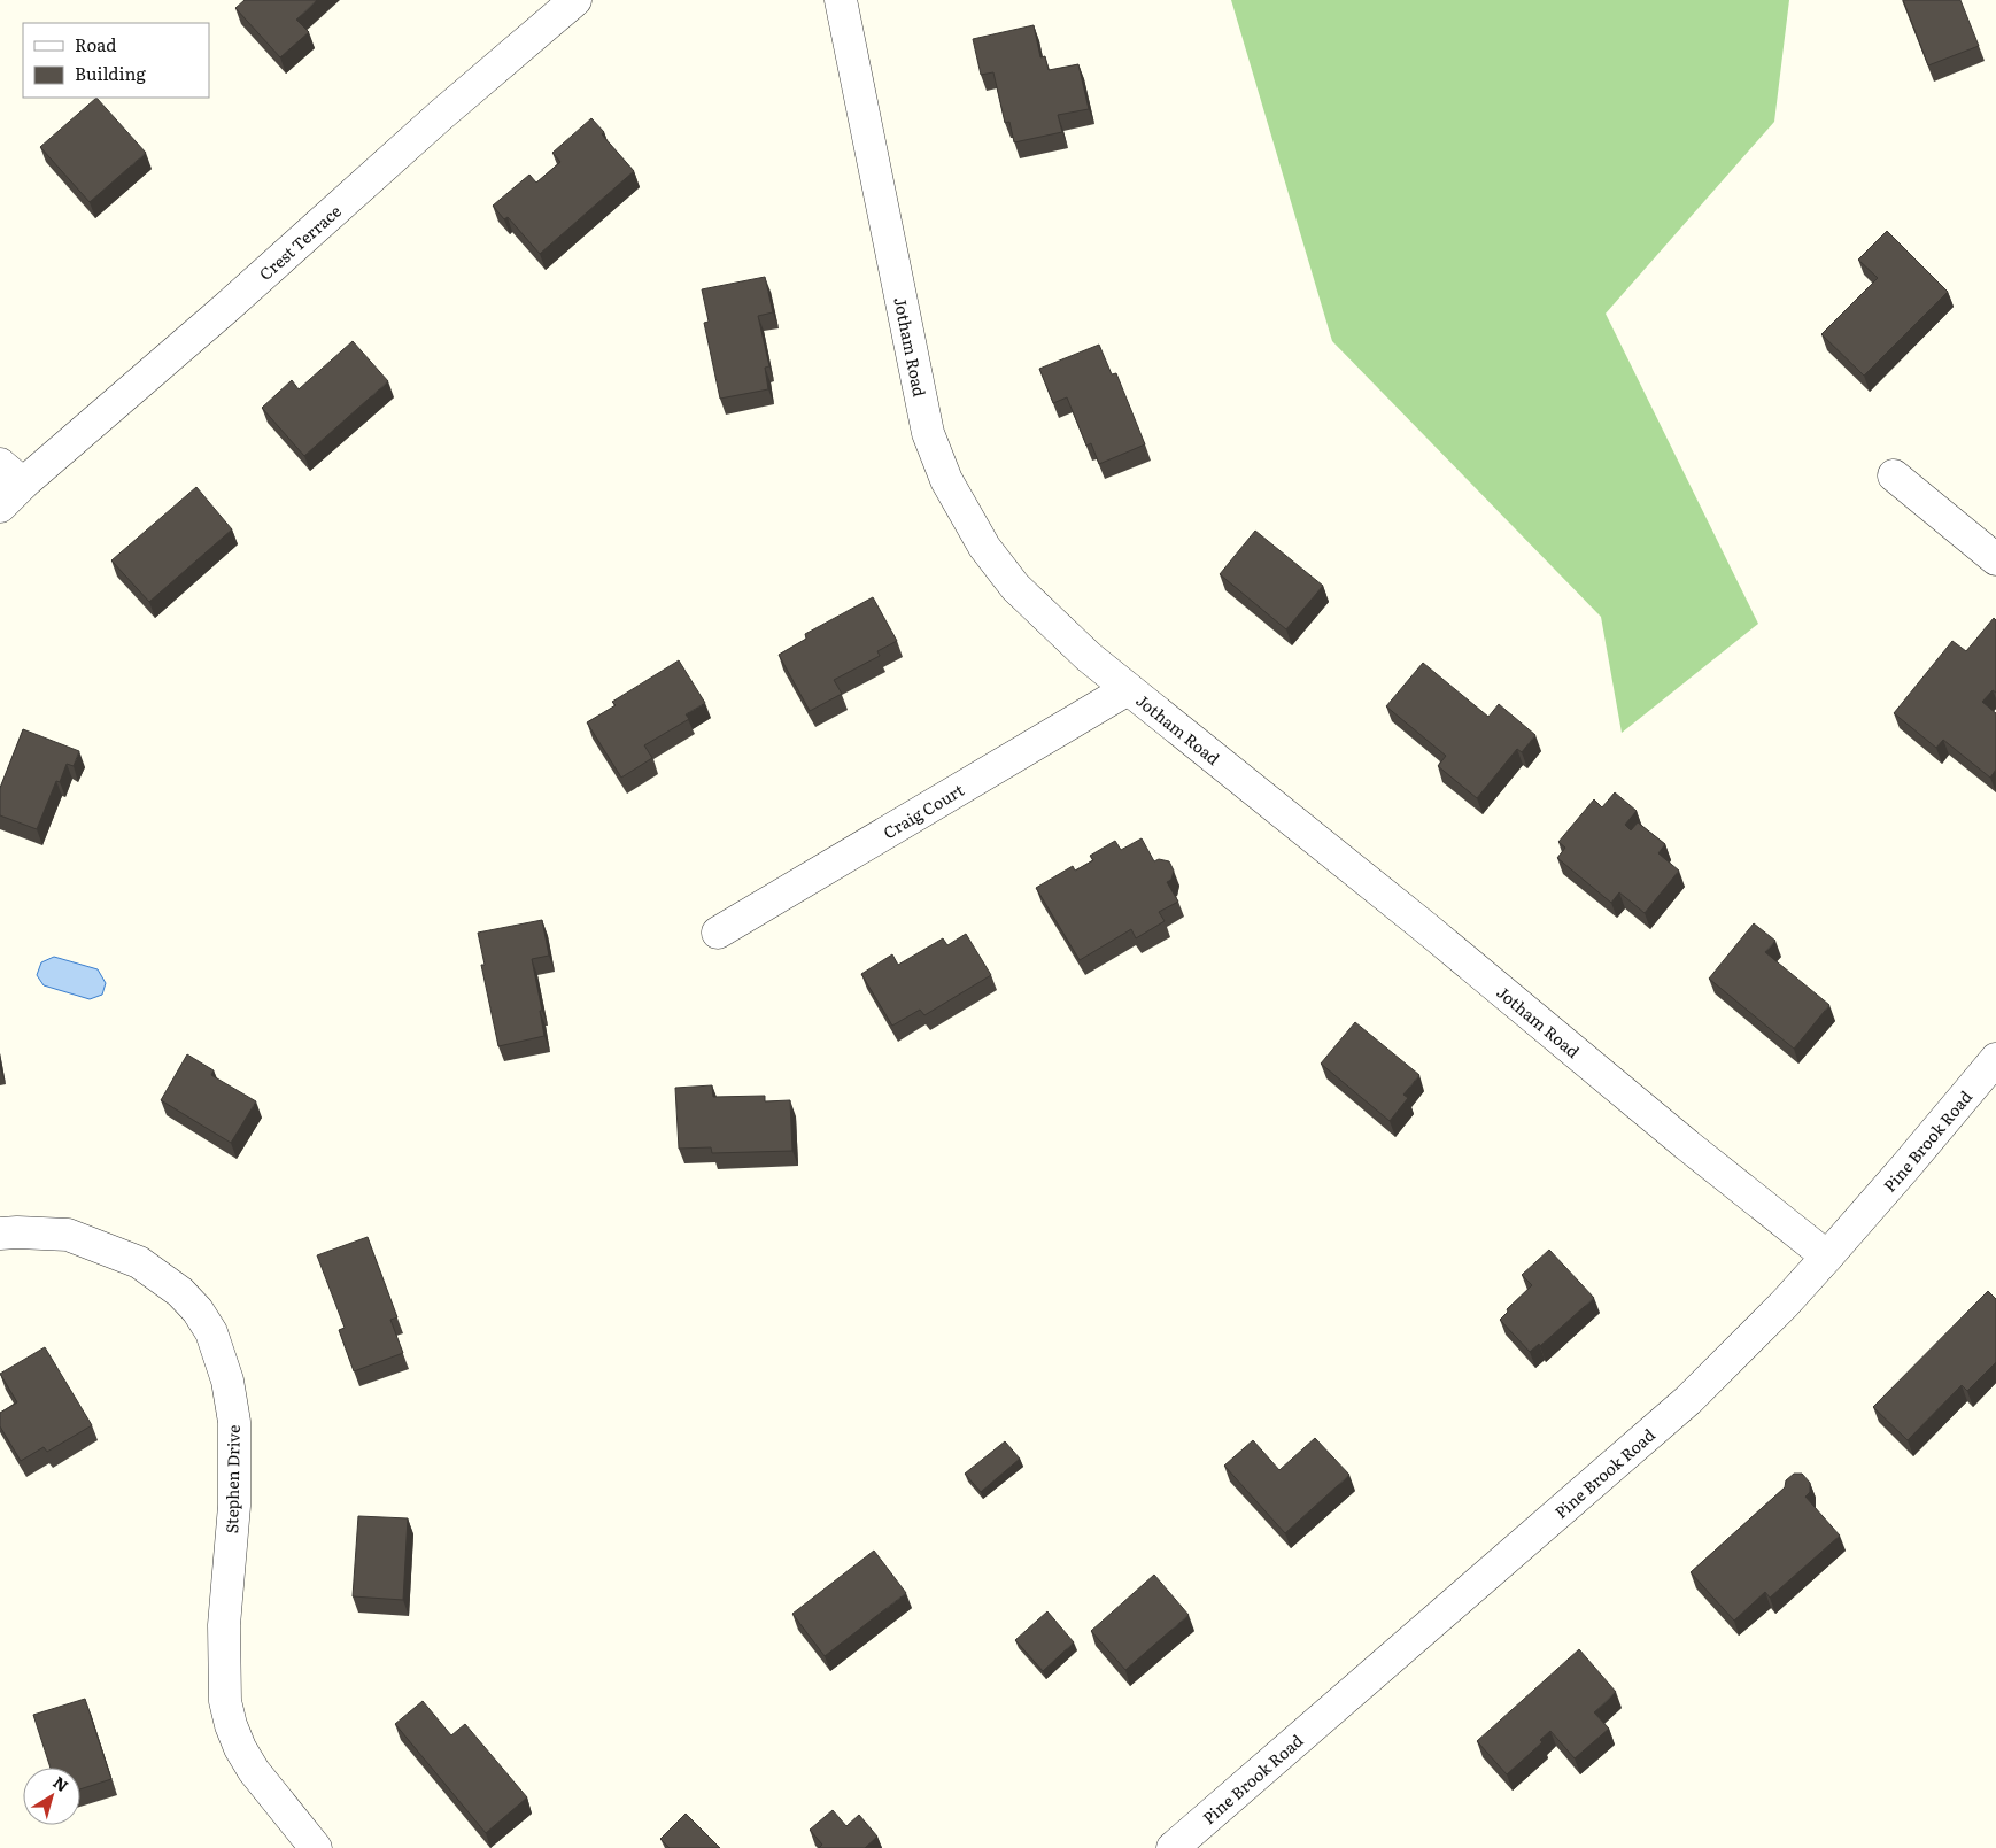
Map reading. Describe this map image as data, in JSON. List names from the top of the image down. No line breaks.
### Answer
{"streets":{"street":["Crest Terrace","Jotham Road","Craig Court","Pine Brook Road","Stephen Drive"]},"crossings":[["Jotham Road","Craig Court"],["Jotham Road","Pine Brook Road"]],"legend":["Road","Building"],"north":"top right"}
